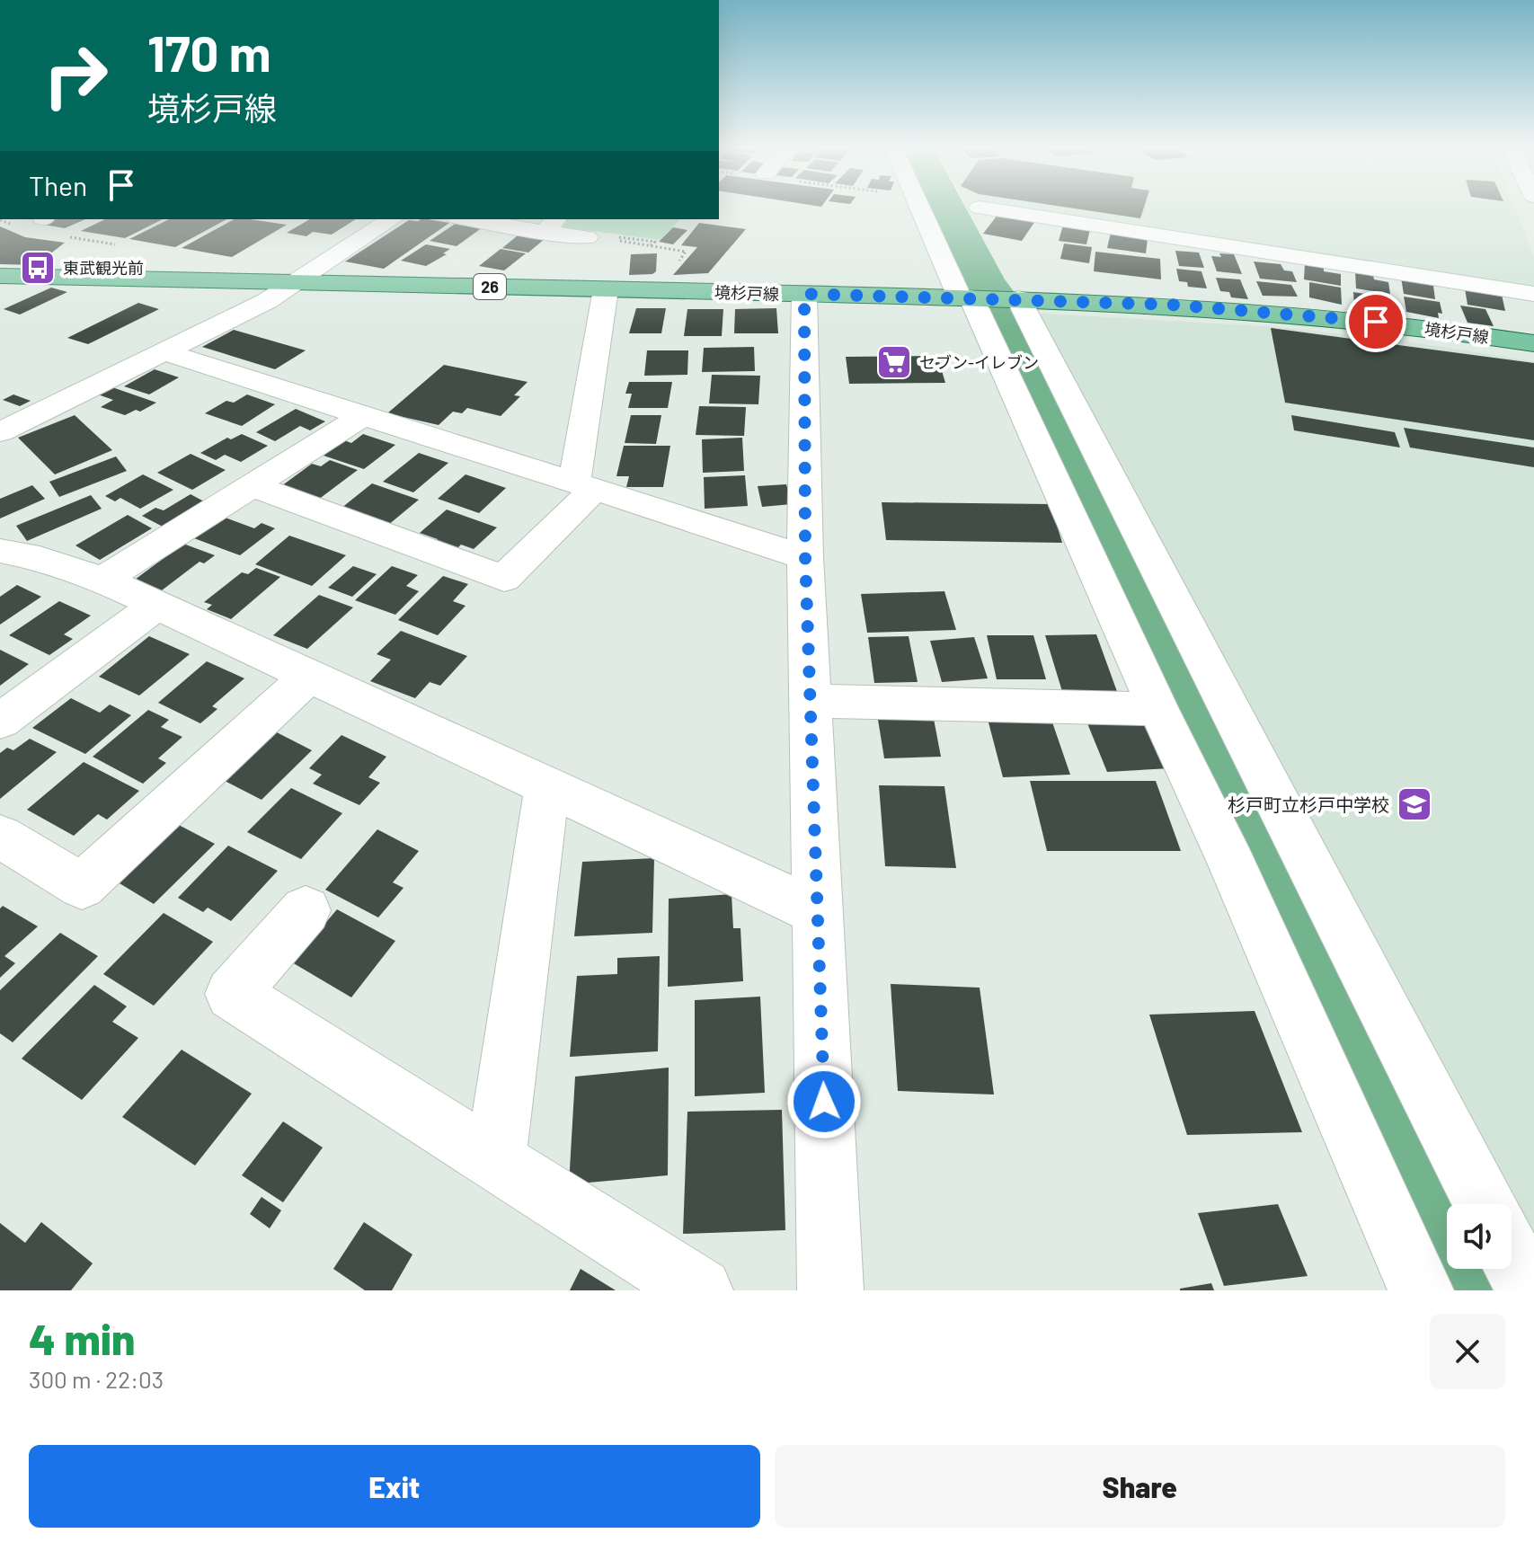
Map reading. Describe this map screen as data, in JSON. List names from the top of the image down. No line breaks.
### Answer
{"streets":{"main road":["26","境杉戸線"]},"places":{"bus stop":["東武観光前"],"supermarket":["セブン-イレブン"],"school or university":["杉戸町立杉戸中学校"]},"page":{"turn":["170 m","境杉戸線"],"then":"Then","heading":["4 min","300 m · 22:03"],"buttons":["Exit","Share"]}}
